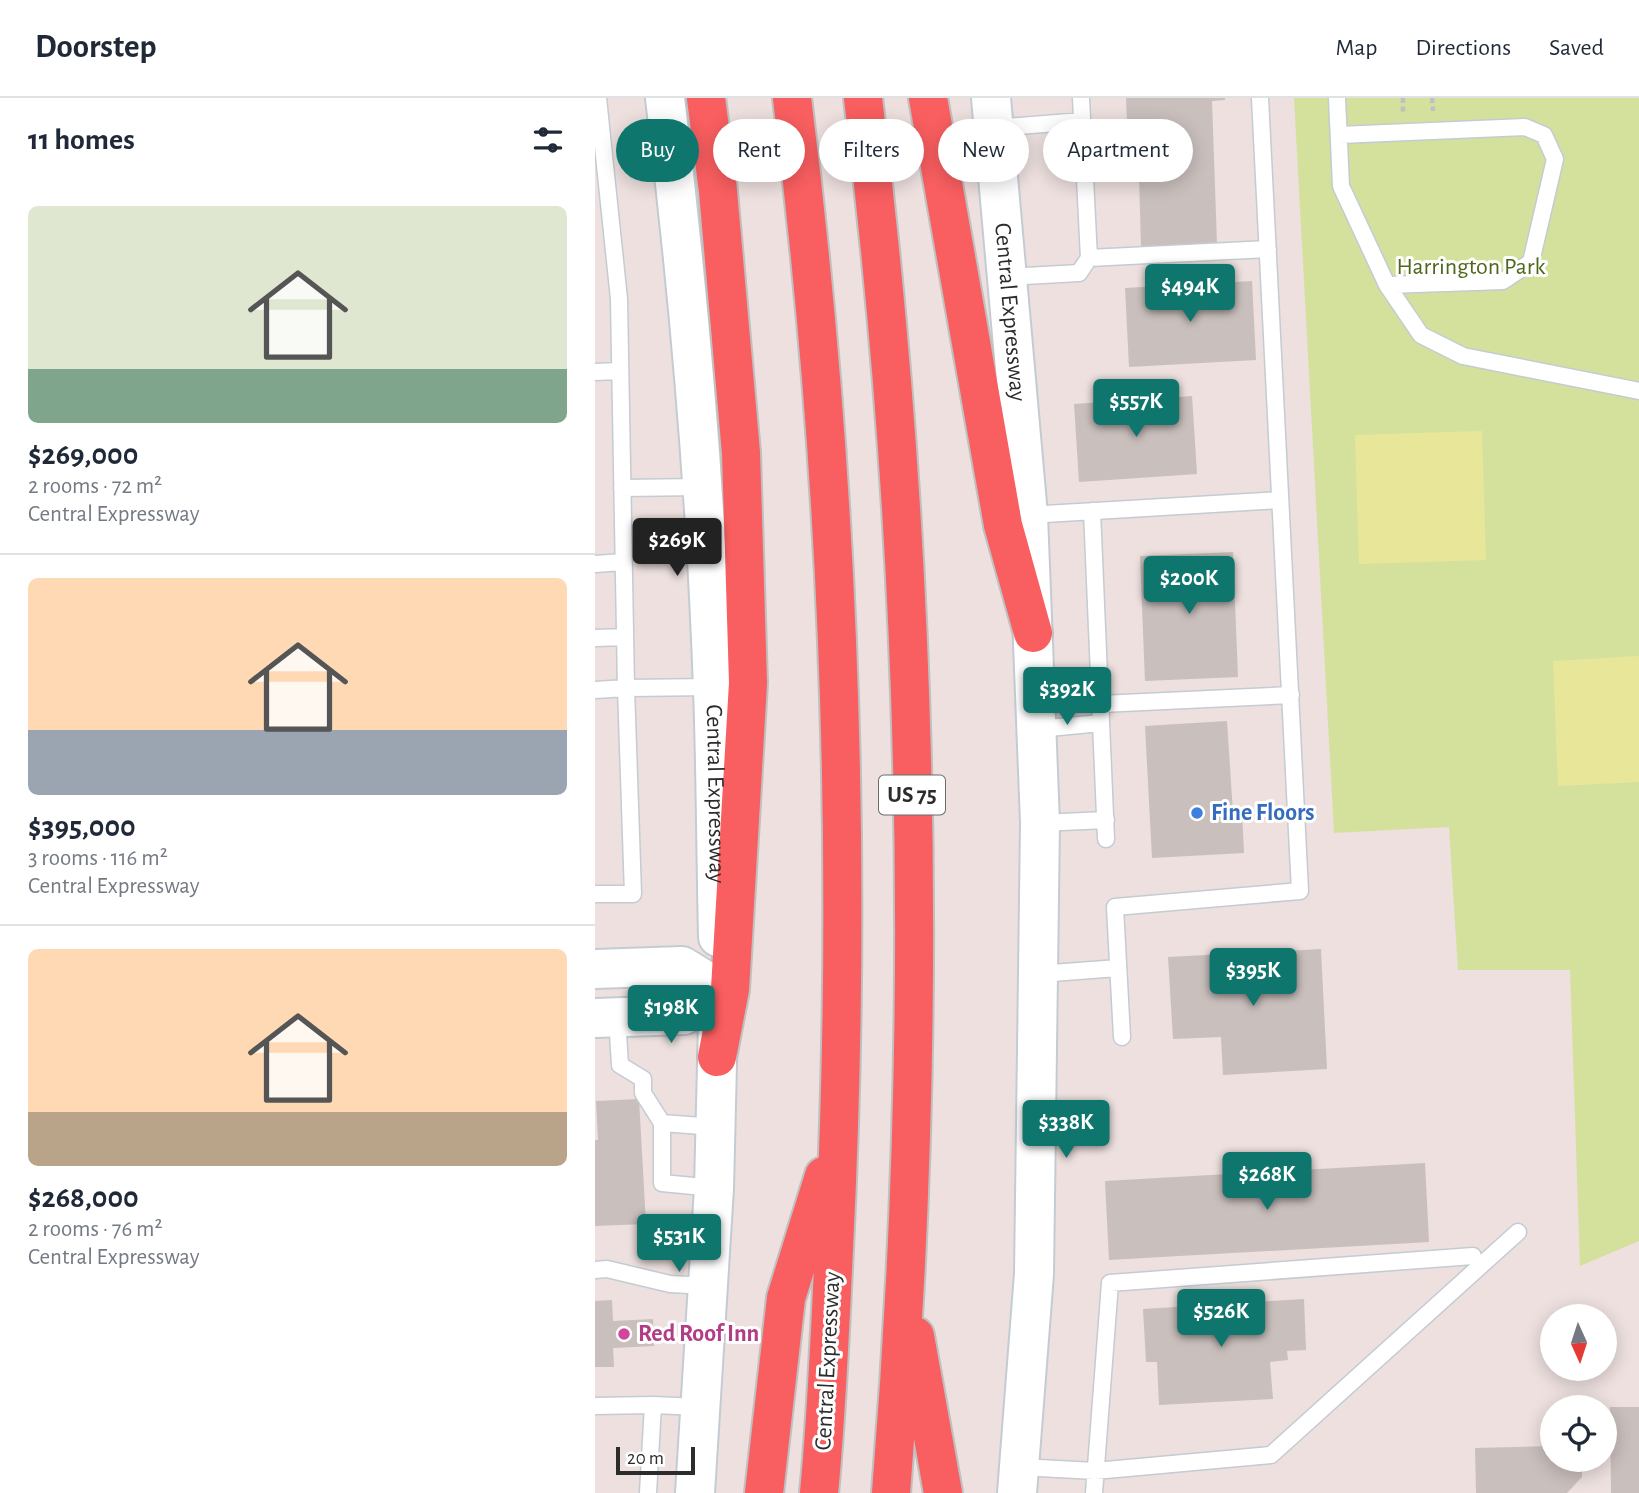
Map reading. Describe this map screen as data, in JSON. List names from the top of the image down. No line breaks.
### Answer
{"streets":{"highway":["Central Expressway","US 75"]},"parks":["Harrington Park"],"places":["Fine Floors","Red Roof Inn"],"scale_bar":"20 m","north":"bottom","page":{"header":"Doorstep","nav":["Map","Directions","Saved"],"heading":"11 homes","chip":["Buy","Rent","Filters","New","Apartment"],"list":[{"name":"$269,000","note":"2 rooms · 72 m² · Central Expressway"},{"name":"$395,000","note":"3 rooms · 116 m² · Central Expressway"},{"name":"$268,000","note":"2 rooms · 76 m² · Central Expressway"}],"price":["$494K","$557K","$269K","$200K","$392K","$395K","$198K","$338K","$268K","$531K","$526K"],"scale":"20 m"}}
